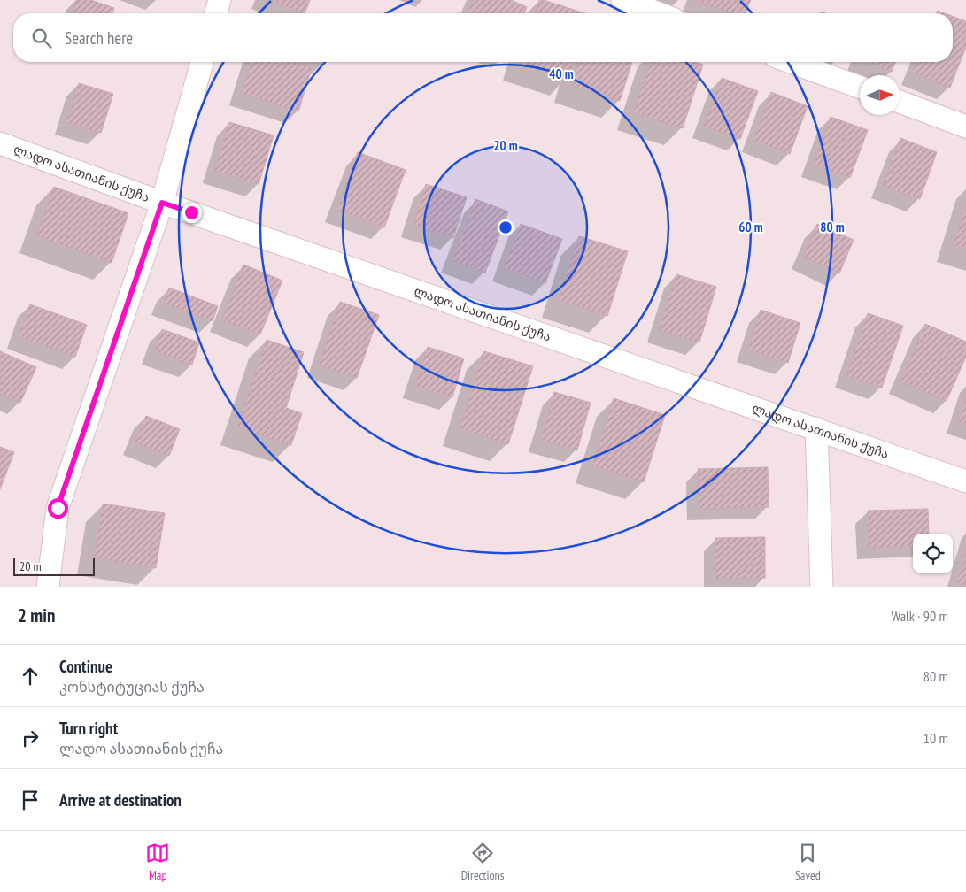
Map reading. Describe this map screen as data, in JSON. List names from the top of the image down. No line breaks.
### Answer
{"streets":{"street":["ლადო ასათიანის ქუჩა"]},"scale_bar":"20 m","north":"right","page":{"search":"Search here","scale":"20 m","heading":["2 min","Walk · 90 m"],"list":[["Continue","კონსტიტუციას ქუჩა","80 m"],["Turn right","ლადო ასათიანის ქუჩა","10 m"],"Arrive at destination"],"nav":["Map","Directions","Saved"]},"rings":["40 m","20 m","60 m","80 m"]}
